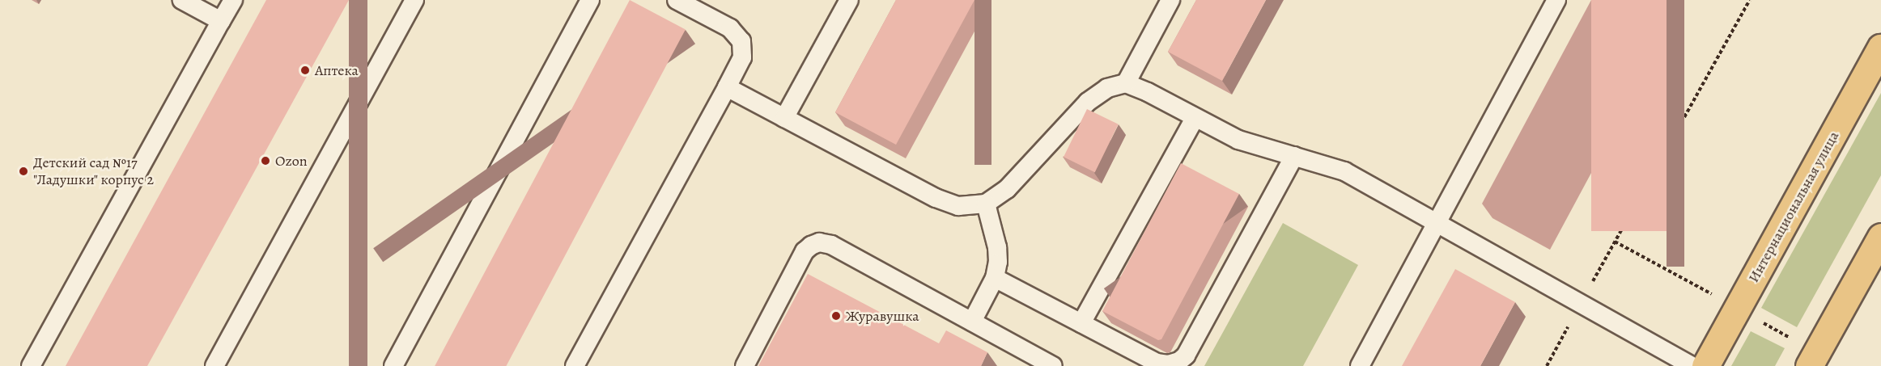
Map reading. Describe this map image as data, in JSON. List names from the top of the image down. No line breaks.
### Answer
{"streets":{"main road":["Интернациональная улица"]},"places":["Аптека","Ozon","Детский сад №17 \"Ладушки\" корпус 2","Журавушка"]}
